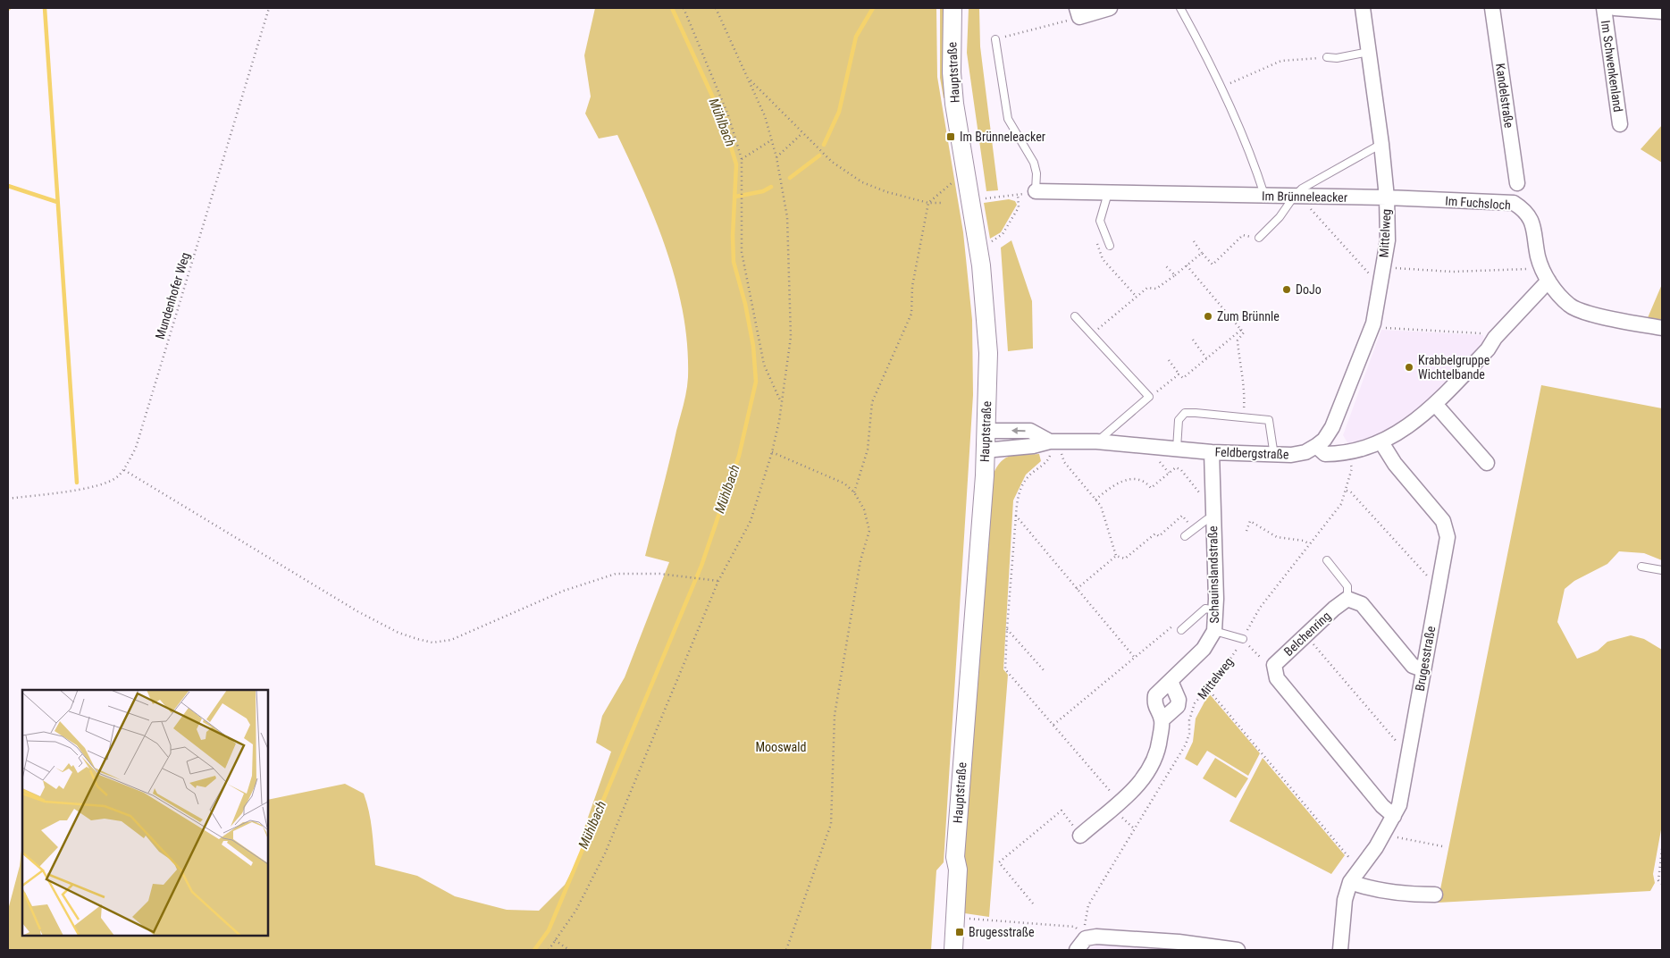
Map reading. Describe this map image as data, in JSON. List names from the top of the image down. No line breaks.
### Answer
{"streets":{"street":["Im Schwenkenland","Hauptstraße","Kandelstraße","Im Brünneleacker","Im Fuchsloch","Mittelweg","Feldbergstraße","Schauinslandstraße","Belchenring","Brugesstraße"],"path":["Mundenhofer Weg"]},"crossings":[["Hauptstraße","Feldbergstraße"],["Im Brünneleacker","Im Fuchsloch"],["Im Brünneleacker","Mittelweg"],["Im Fuchsloch","Mittelweg"],["Mittelweg","Feldbergstraße"],["Feldbergstraße","Schauinslandstraße"],["Belchenring","Brugesstraße"]],"water":["Mühlbach"],"parks":["Mooswald"],"places":{"transit":["Im Brünneleacker","Brugesstraße"],"other":["DoJo","Zum Brünnle","Krabbelgruppe Wichtelbande"]}}
